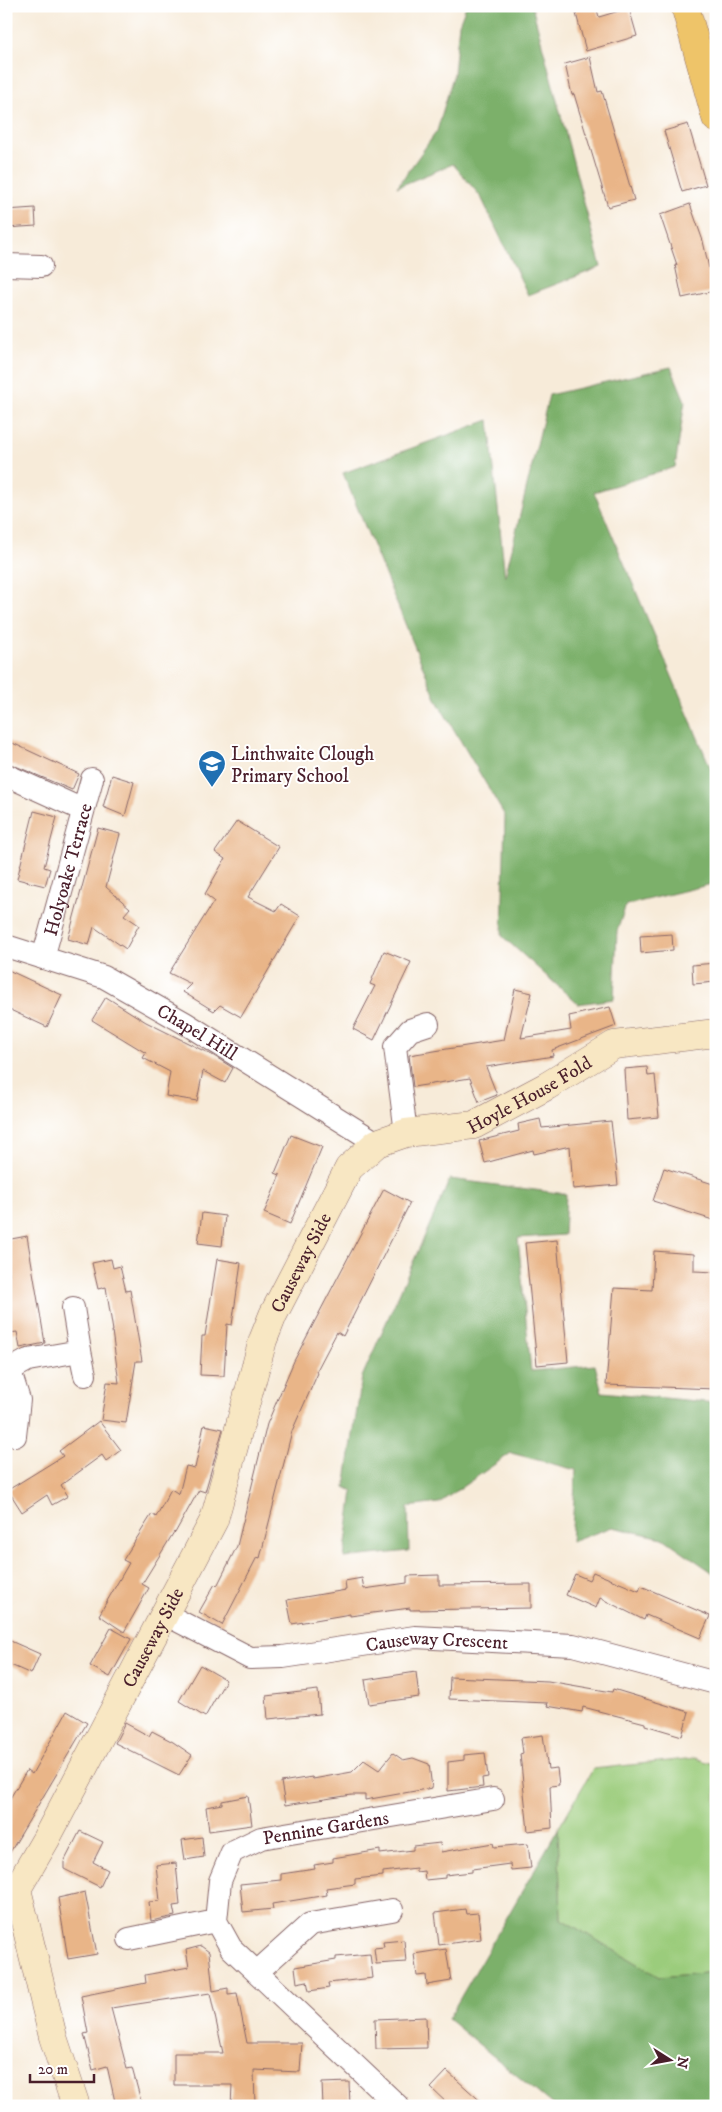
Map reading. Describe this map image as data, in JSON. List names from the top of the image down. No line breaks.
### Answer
{"streets":{"street":["Holyoake Terrace","Chapel Hill","Hoyle House Fold","Causeway Side","Causeway Crescent","Pennine Gardens"]},"crossings":[["Holyoake Terrace","Chapel Hill"],["Chapel Hill","Hoyle House Fold"],["Hoyle House Fold","Causeway Side"],["Causeway Side","Causeway Crescent"]],"places":{"school or university":["Linthwaite Clough Primary School"]},"scale_bar":"20 m","north":"right"}
